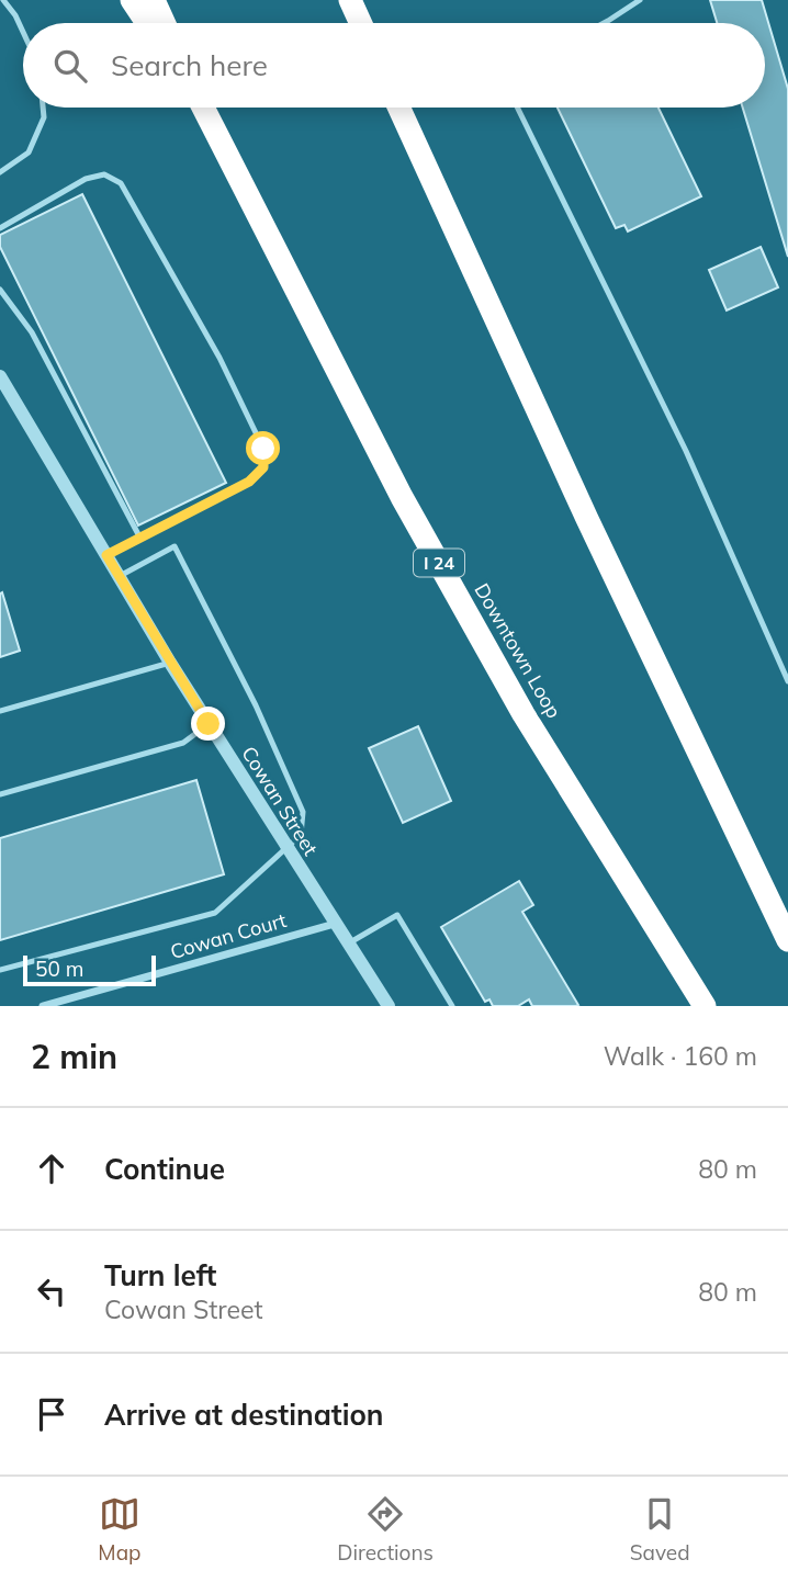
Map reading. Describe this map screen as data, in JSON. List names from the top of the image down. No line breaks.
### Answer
{"streets":{"highway":["I 24","Downtown Loop"],"street":["Cowan Street","Cowan Court"]},"crossings":[["Cowan Street","Cowan Court"]],"scale_bar":"50 m","page":{"search":"Search here","scale":"50 m","heading":["2 min","Walk · 160 m"],"list":[["Continue","80 m"],["Turn left","Cowan Street","80 m"],"Arrive at destination"],"nav":["Map","Directions","Saved"]}}
